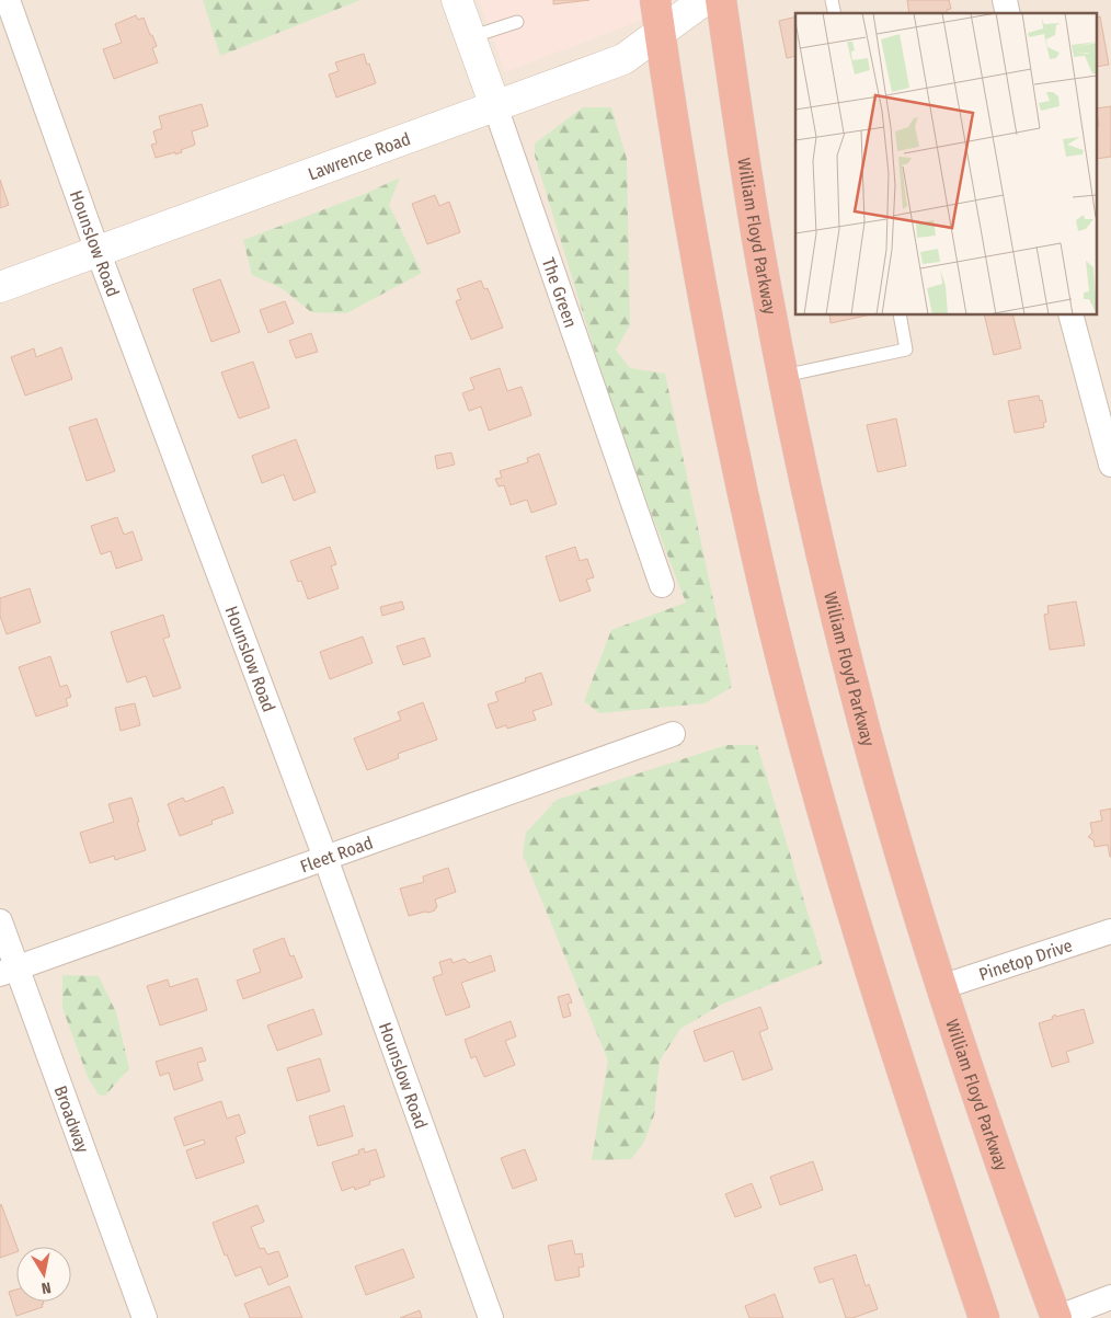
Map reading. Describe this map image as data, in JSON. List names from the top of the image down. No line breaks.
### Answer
{"streets":{"highway":["William Floyd Parkway"],"street":["Lawrence Road","Hounslow Road","The Green","Fleet Road","Pinetop Drive","Broadway"]},"crossings":[["Lawrence Road","Hounslow Road"],["Lawrence Road","The Green"],["William Floyd Parkway","Pinetop Drive"],["Hounslow Road","Fleet Road"],["Fleet Road","Broadway"]],"north":"bottom"}
